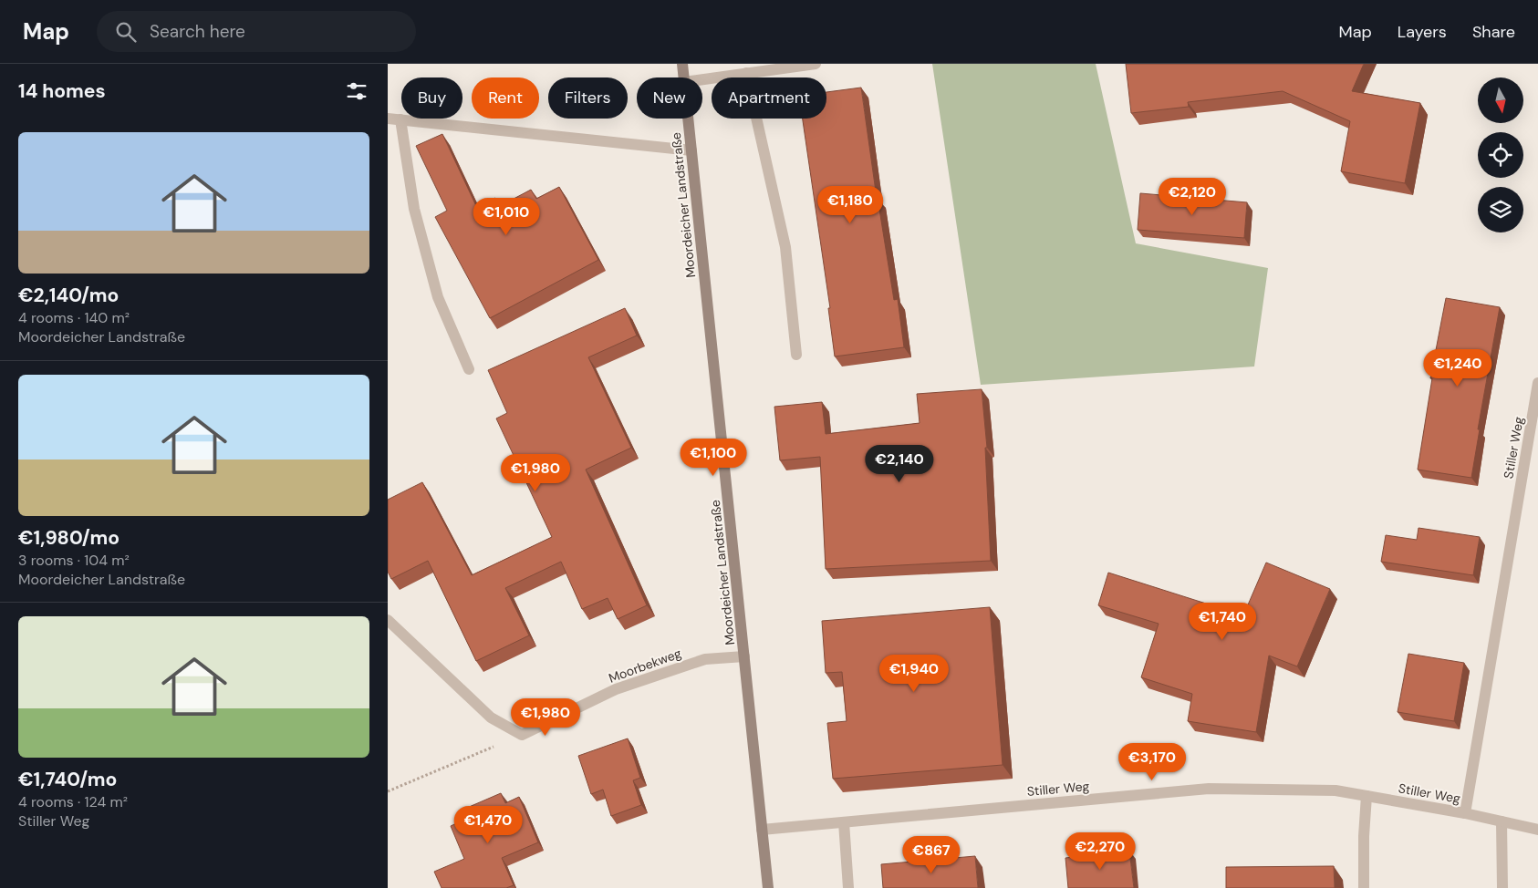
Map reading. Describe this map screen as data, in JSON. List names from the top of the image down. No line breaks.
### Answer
{"streets":{"main road":["Moordeicher Landstraße"],"street":["Stiller Weg","Moorbekweg"]},"crossings":[["Moordeicher Landstraße","Stiller Weg"],["Moordeicher Landstraße","Moorbekweg"]],"north":"bottom","page":{"header":"Map","search":"Search here","nav":["Map","Layers","Share"],"heading":"14 homes","chip":["Buy","Rent","Filters","New","Apartment"],"list":[{"name":"€2,140/mo","note":"4 rooms · 140 m² · Moordeicher Landstraße"},{"name":"€1,980/mo","note":"3 rooms · 104 m² · Moordeicher Landstraße"},{"name":"€1,740/mo","note":"4 rooms · 124 m² · Stiller Weg"}],"price":["€2,120","€1,180","€1,010","€1,240","€1,100","€2,140","€1,980","€1,740","€1,940","€1,980","€3,170","€1,470","€2,270","€867"]}}
